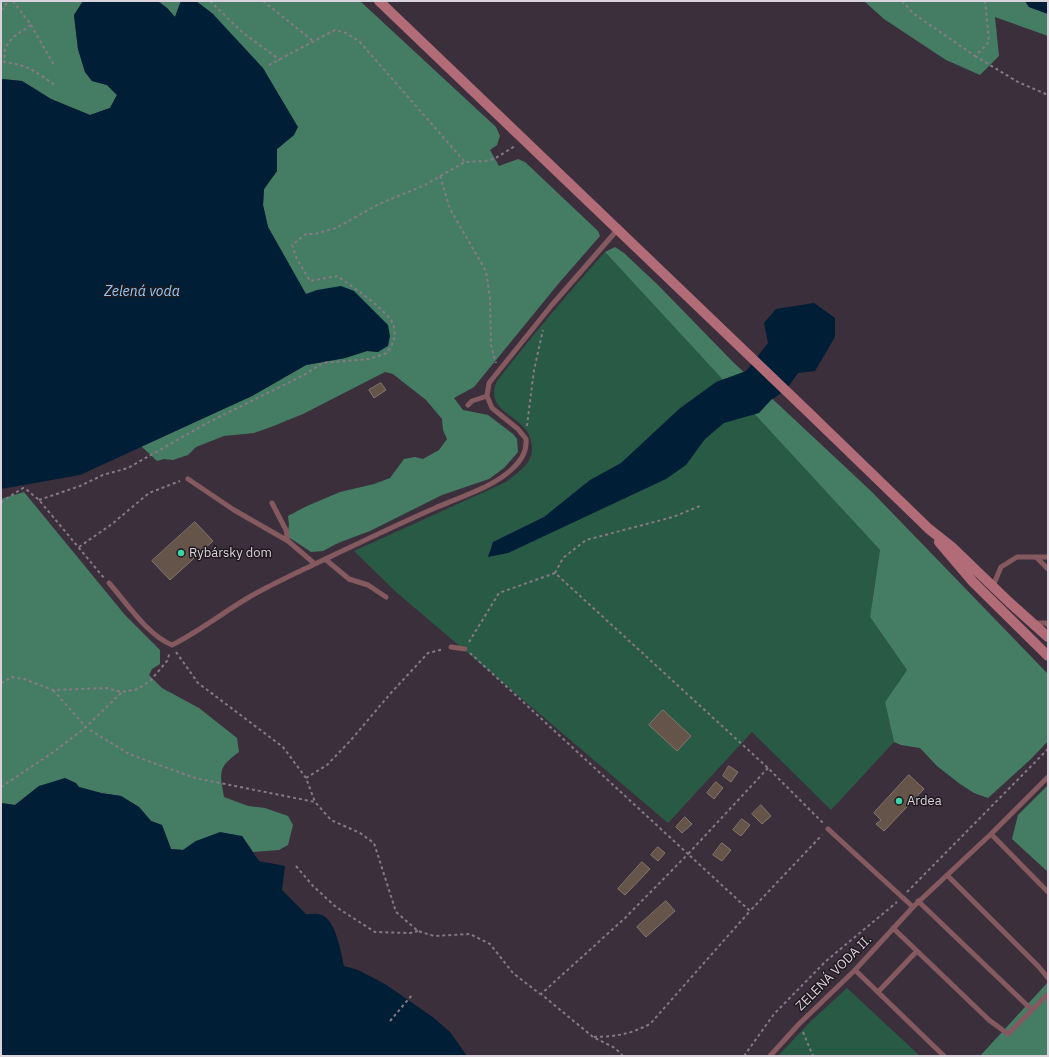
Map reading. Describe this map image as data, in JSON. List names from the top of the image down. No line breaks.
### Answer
{"streets":{"lane":["ZELENÁ VODA II."]},"water":["Zelená voda"],"places":["Rybársky dom","Ardea"]}
